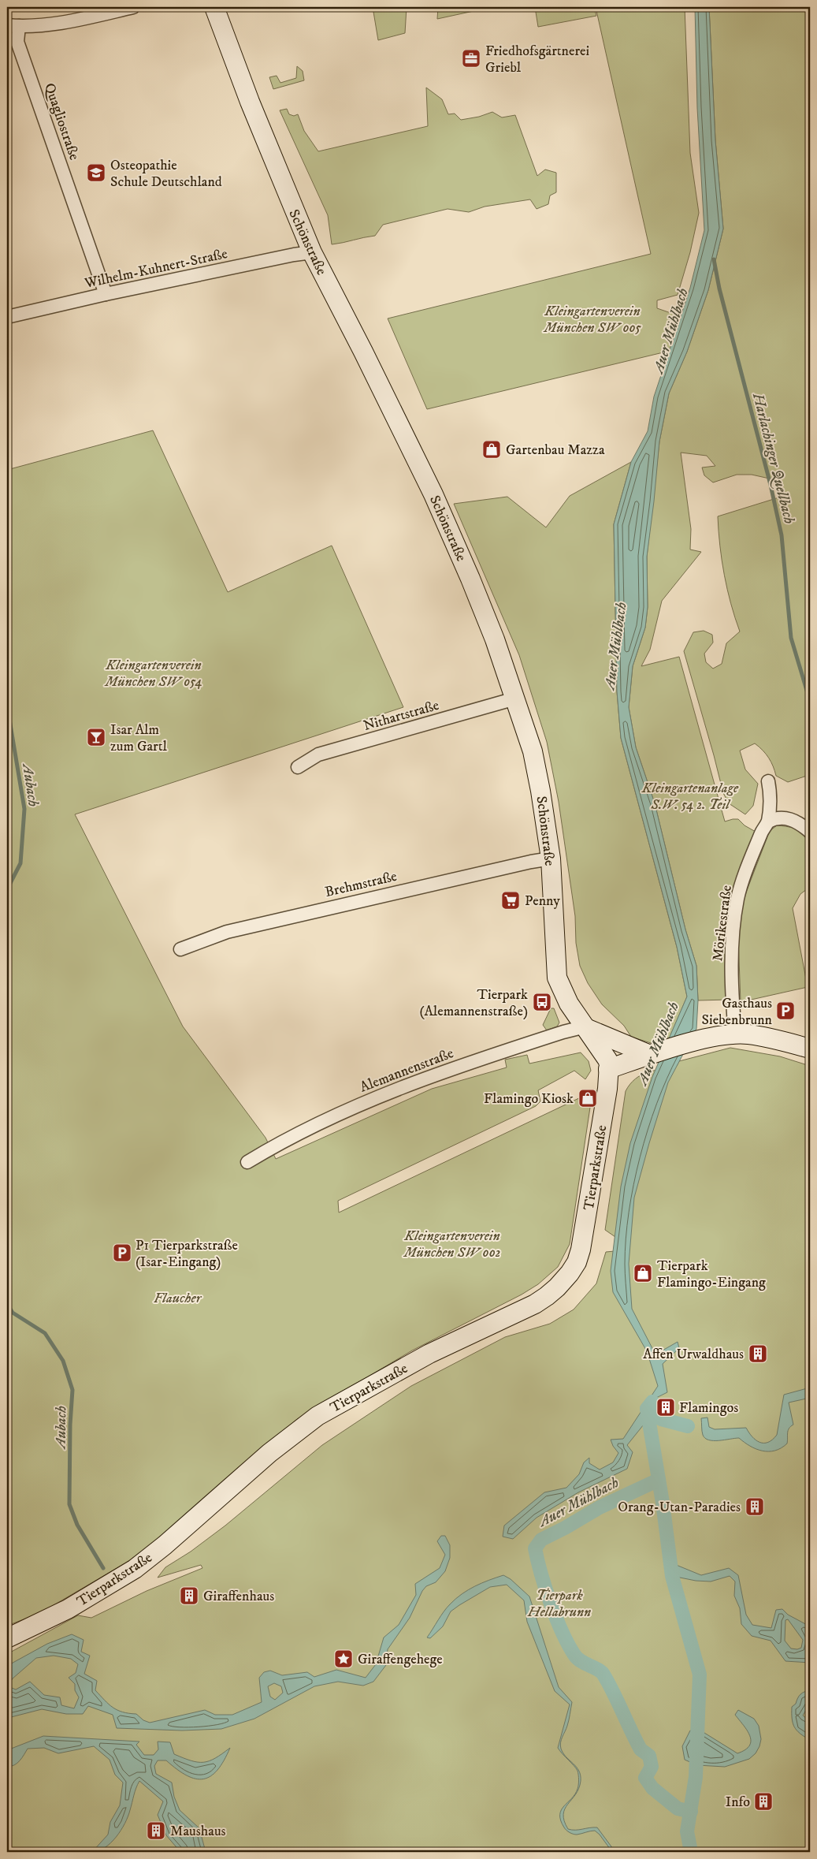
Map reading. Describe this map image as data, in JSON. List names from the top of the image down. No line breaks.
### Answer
{"streets":{"street":["Quagliostraße","Schönstraße","Wilhelm-Kuhnert-Straße","Nithartstraße","Brehmstraße","Mörikestraße","Alemannenstraße","Tierparkstraße"]},"crossings":[["Quagliostraße","Wilhelm-Kuhnert-Straße"],["Schönstraße","Wilhelm-Kuhnert-Straße"],["Schönstraße","Nithartstraße"],["Schönstraße","Brehmstraße"],["Schönstraße","Alemannenstraße"],["Schönstraße","Tierparkstraße"]],"water":["Auer Mühlbach","Harlachinger Quellbach","Aubach"],"parks":["Kleingartenverein München SW 005","Kleingartenverein München SW 054","Kleingartenanlage S.W. 54 2. Teil","Kleingartenverein München SW 002","Flaucher","Tierpark Hellabrunn"],"places":{"office":["Friedhofsgärtnerei Griebl"],"school or university":["Osteopathie Schule Deutschland"],"shop":["Gartenbau Mazza","Flamingo Kiosk","Tierpark Flamingo-Eingang"],"bar":["Isar Alm zum Gartl"],"supermarket":["Penny"],"bus stop":["Tierpark (Alemannenstraße)"],"parking":["Gasthaus Siebenbrunn","P1 Tierparkstraße (Isar-Eingang)"],"building":["Affen Urwaldhaus","Flamingos","Orang-Utan-Paradies","Giraffenhaus","Info","Maushaus"],"place":["Giraffengehege"]}}
